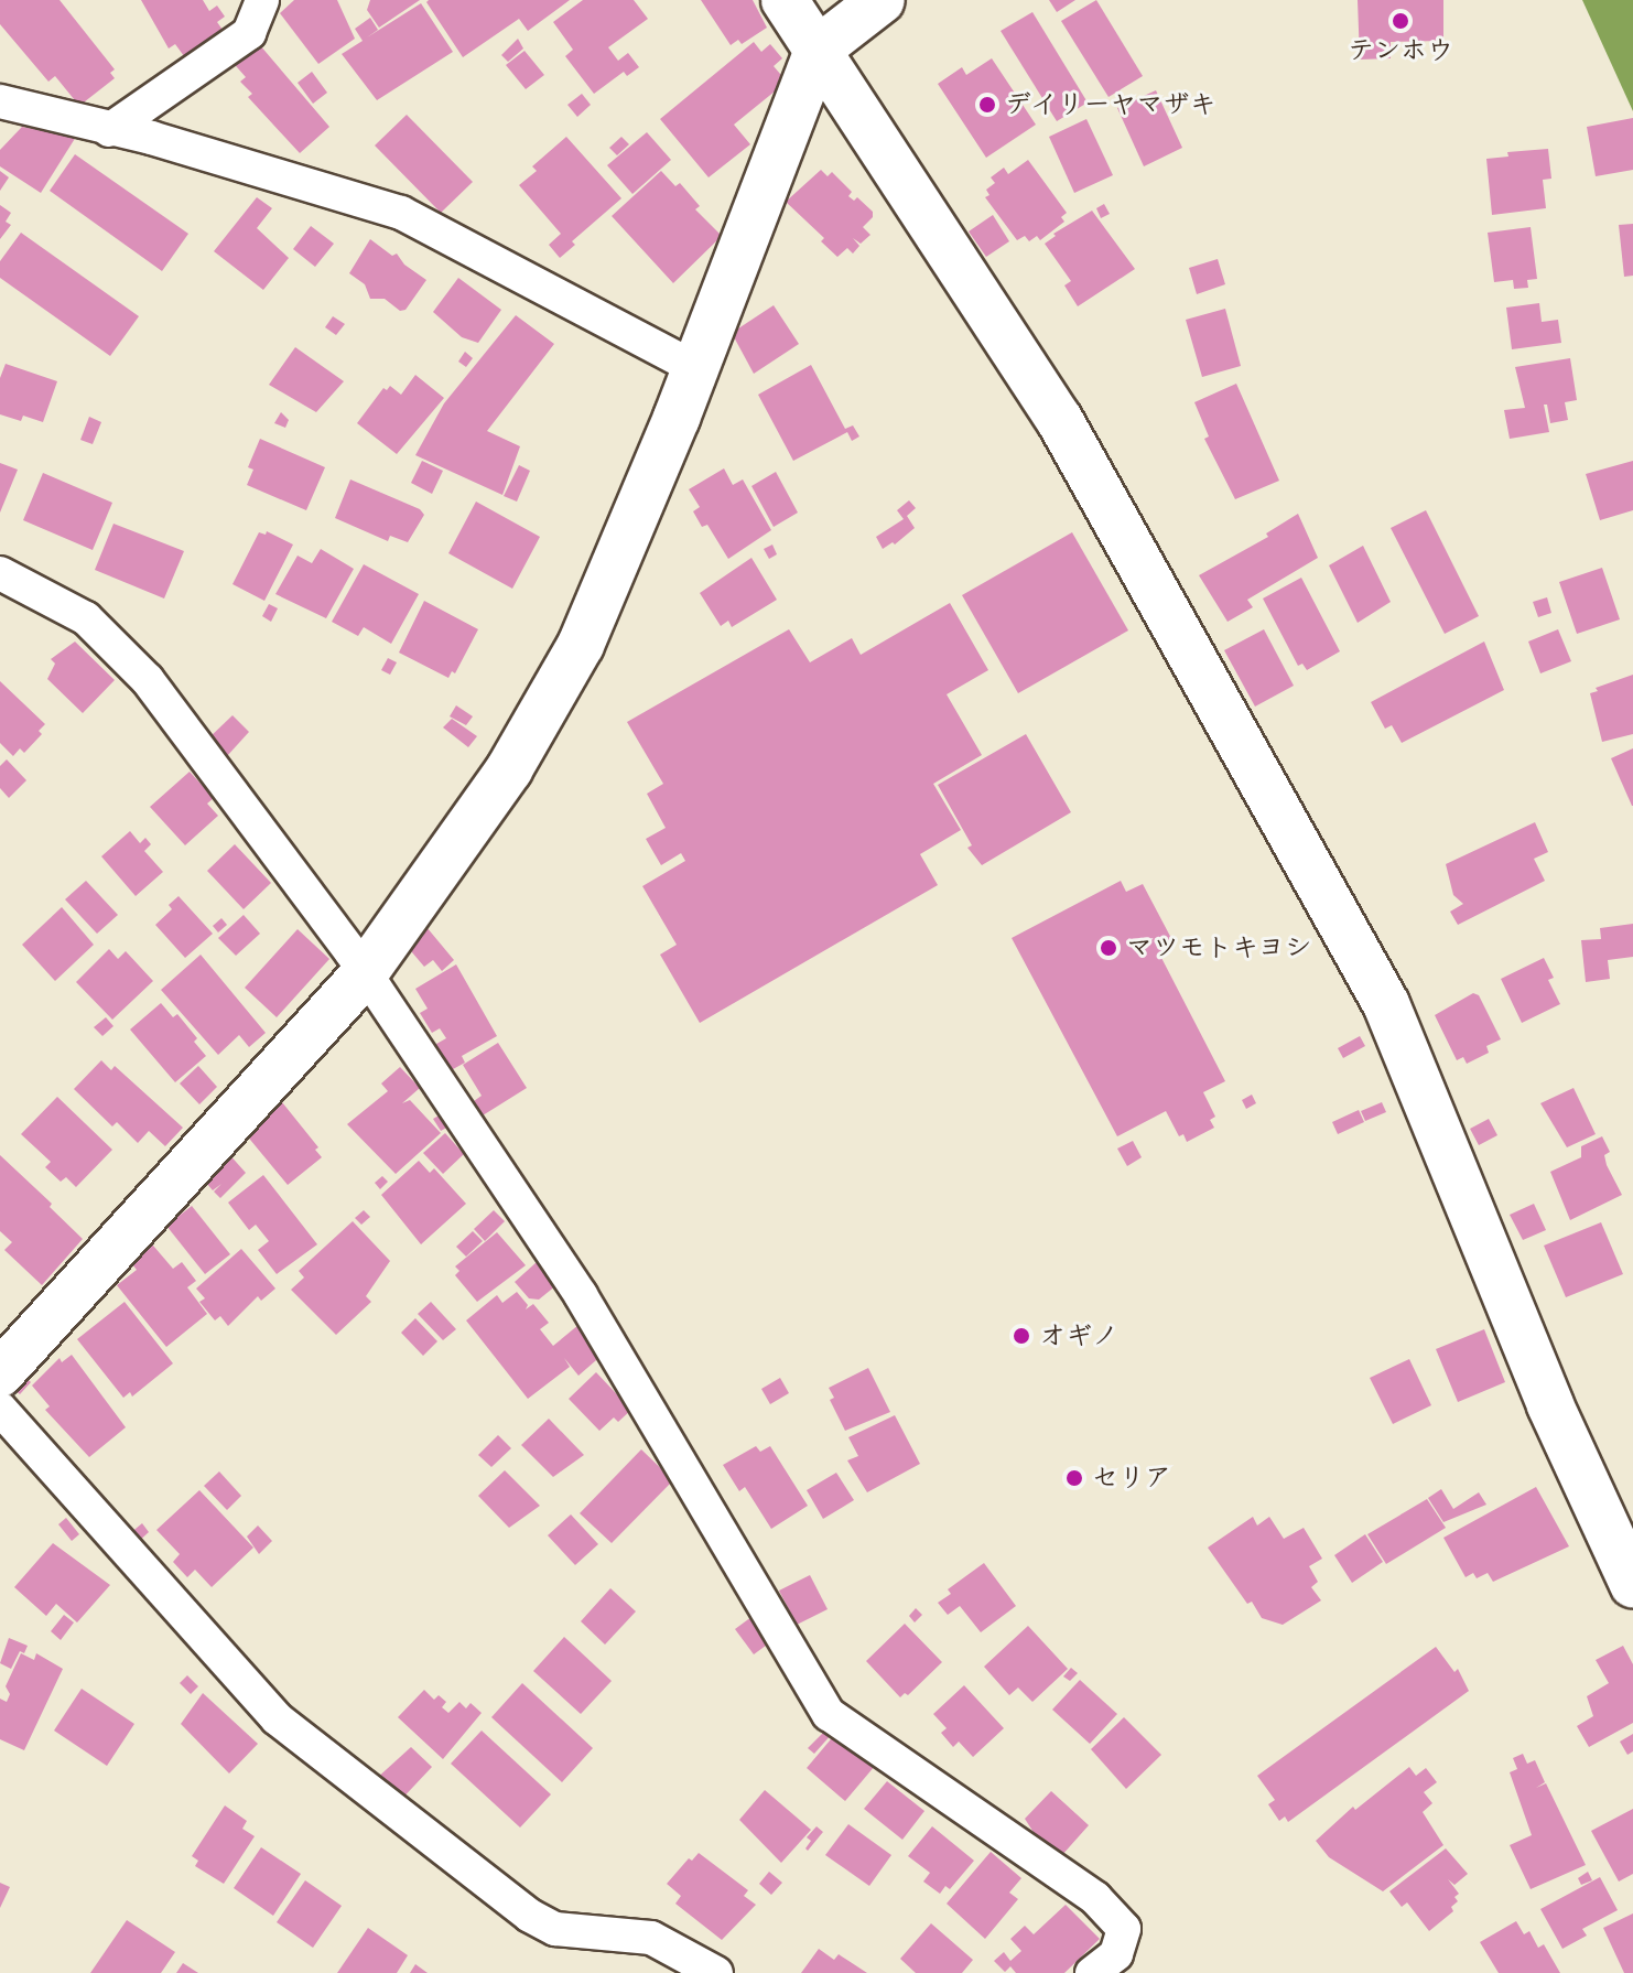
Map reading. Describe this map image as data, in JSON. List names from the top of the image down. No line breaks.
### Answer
{"places":["テンホウ","デイリーヤマザキ","マツモトキヨシ","オギノ","セリア"]}
